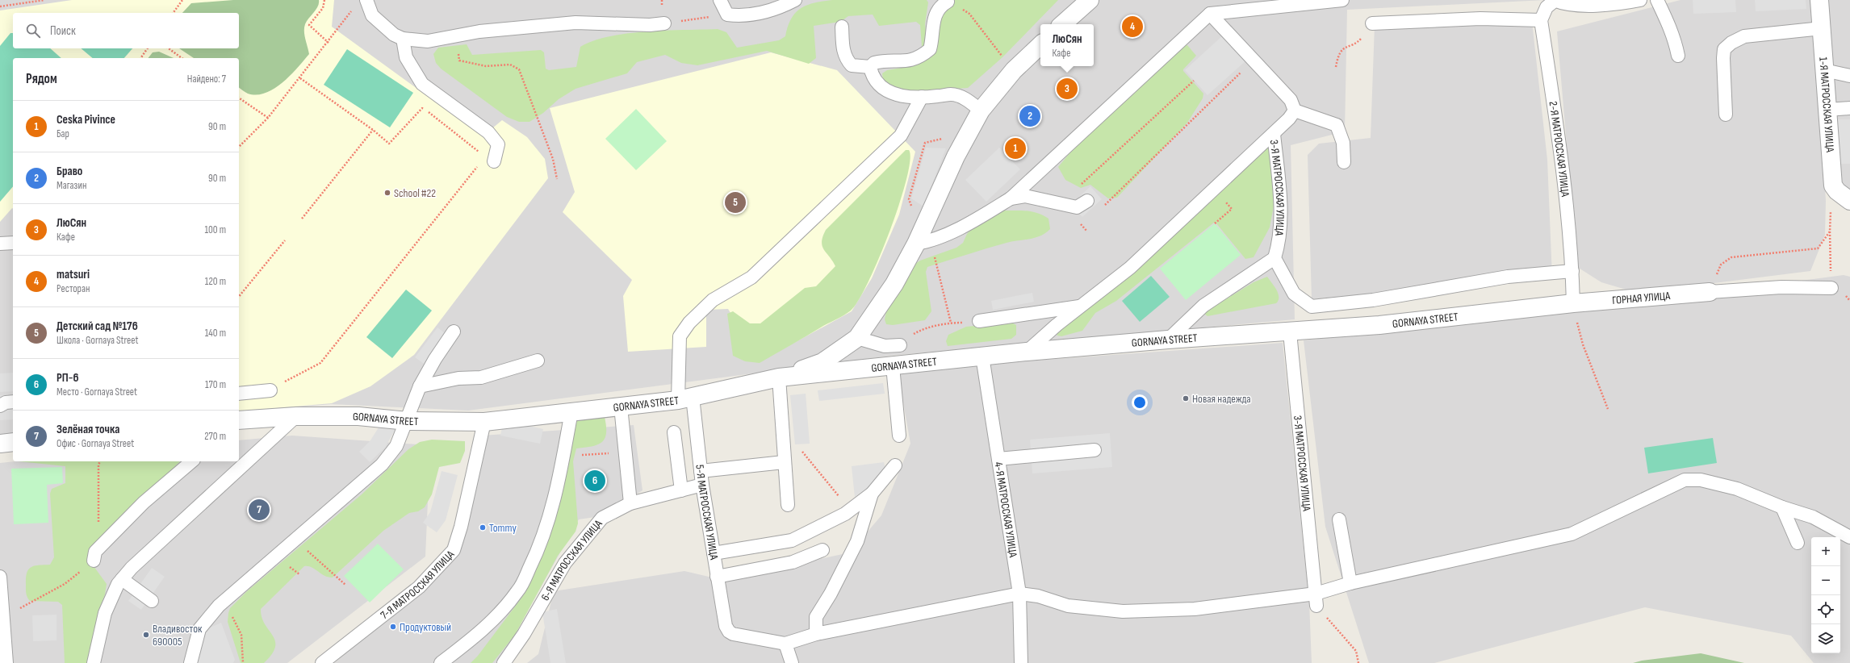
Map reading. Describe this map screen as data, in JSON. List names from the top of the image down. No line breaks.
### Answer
{"streets":{"street":["1-Я МАТРОССКАЯ УЛИЦА","ГОРНАЯ УЛИЦА","GORNAYA STREET"],"lane":["2-Я МАТРОССКАЯ УЛИЦА","3-Я МАТРОССКАЯ УЛИЦА","4-Я МАТРОССКАЯ УЛИЦА","5-Я МАТРОССКАЯ УЛИЦА","6-Я МАТРОССКАЯ УЛИЦА","7-Я МАТРОССКАЯ УЛИЦА"]},"crossings":[["2-Я МАТРОССКАЯ УЛИЦА","ГОРНАЯ УЛИЦА"],["2-Я МАТРОССКАЯ УЛИЦА","GORNAYA STREET"],["3-Я МАТРОССКАЯ УЛИЦА","GORNAYA STREET"],["ГОРНАЯ УЛИЦА","GORNAYA STREET"],["GORNAYA STREET","4-Я МАТРОССКАЯ УЛИЦА"],["GORNAYA STREET","5-Я МАТРОССКАЯ УЛИЦА"],["GORNAYA STREET","7-Я МАТРОССКАЯ УЛИЦА"],["5-Я МАТРОССКАЯ УЛИЦА","6-Я МАТРОССКАЯ УЛИЦА"]],"places":["School #22","Новая надежда","Tommy","Продуктовый","Владивосток 690005"],"page":{"search":"Поиск","pins":["4","3","2","1","5","6","7"],"popup":["ЛюСян","Кафе"],"heading":["Рядом","Найдено: 7"],"list":[{"mark":"1","name":"Ceska Pivince","note":"Бар","value":"90 m"},{"mark":"2","name":"Браво","note":"Магазин","value":"90 m"},{"mark":"3","name":"ЛюСян","note":"Кафе","value":"100 m"},{"mark":"4","name":"matsuri","note":"Ресторан","value":"120 m"},{"mark":"5","name":"Детский сад №176","note":"Школа · Gornaya Street","value":"140 m"},{"mark":"6","name":"РП-6","note":"Место · Gornaya Street","value":"170 m"},{"mark":"7","name":"Зелёная точка","note":"Офис · Gornaya Street","value":"270 m"}],"map_buttons":["+","−"]}}
